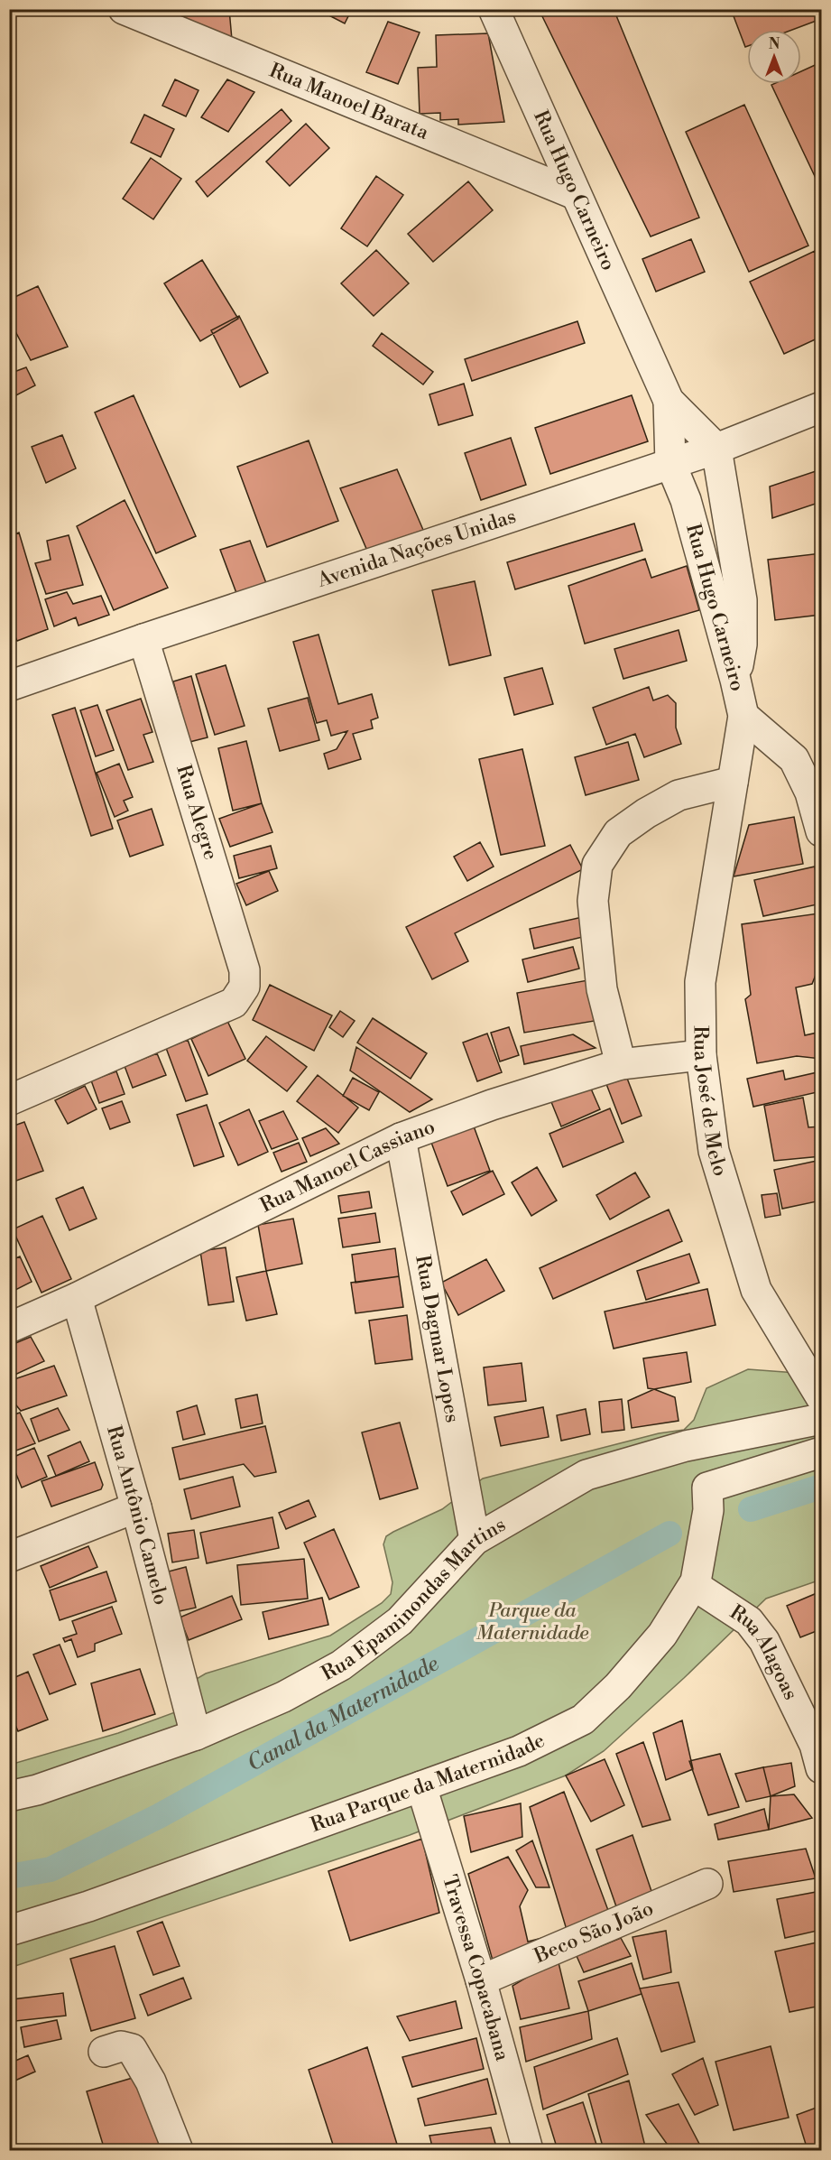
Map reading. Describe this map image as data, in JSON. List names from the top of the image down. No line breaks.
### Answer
{"streets":{"street":["Rua Manoel Barata","Rua Hugo Carneiro","Avenida Nações Unidas","Rua Alegre","Rua José de Melo","Rua Manoel Cassiano","Rua Dagmar Lopes","Rua Antônio Camelo","Rua Epaminondas Martins","Rua Alagoas","Rua Parque da Maternidade","Beco São João","Travessa Copacabana"]},"crossings":[["Rua Manoel Barata","Rua Hugo Carneiro"],["Rua Hugo Carneiro","Avenida Nações Unidas"],["Rua Hugo Carneiro","Rua José de Melo"],["Avenida Nações Unidas","Rua Alegre"],["Rua José de Melo","Rua Manoel Cassiano"],["Rua Manoel Cassiano","Rua Dagmar Lopes"],["Rua Manoel Cassiano","Rua Antônio Camelo"],["Rua Dagmar Lopes","Rua Epaminondas Martins"],["Rua Antônio Camelo","Rua Epaminondas Martins"],["Rua Epaminondas Martins","Rua Parque da Maternidade"],["Rua Alagoas","Rua Parque da Maternidade"],["Rua Parque da Maternidade","Travessa Copacabana"],["Beco São João","Travessa Copacabana"]],"water":["Canal da Maternidade"],"parks":["Parque da Maternidade"],"north":"top"}
